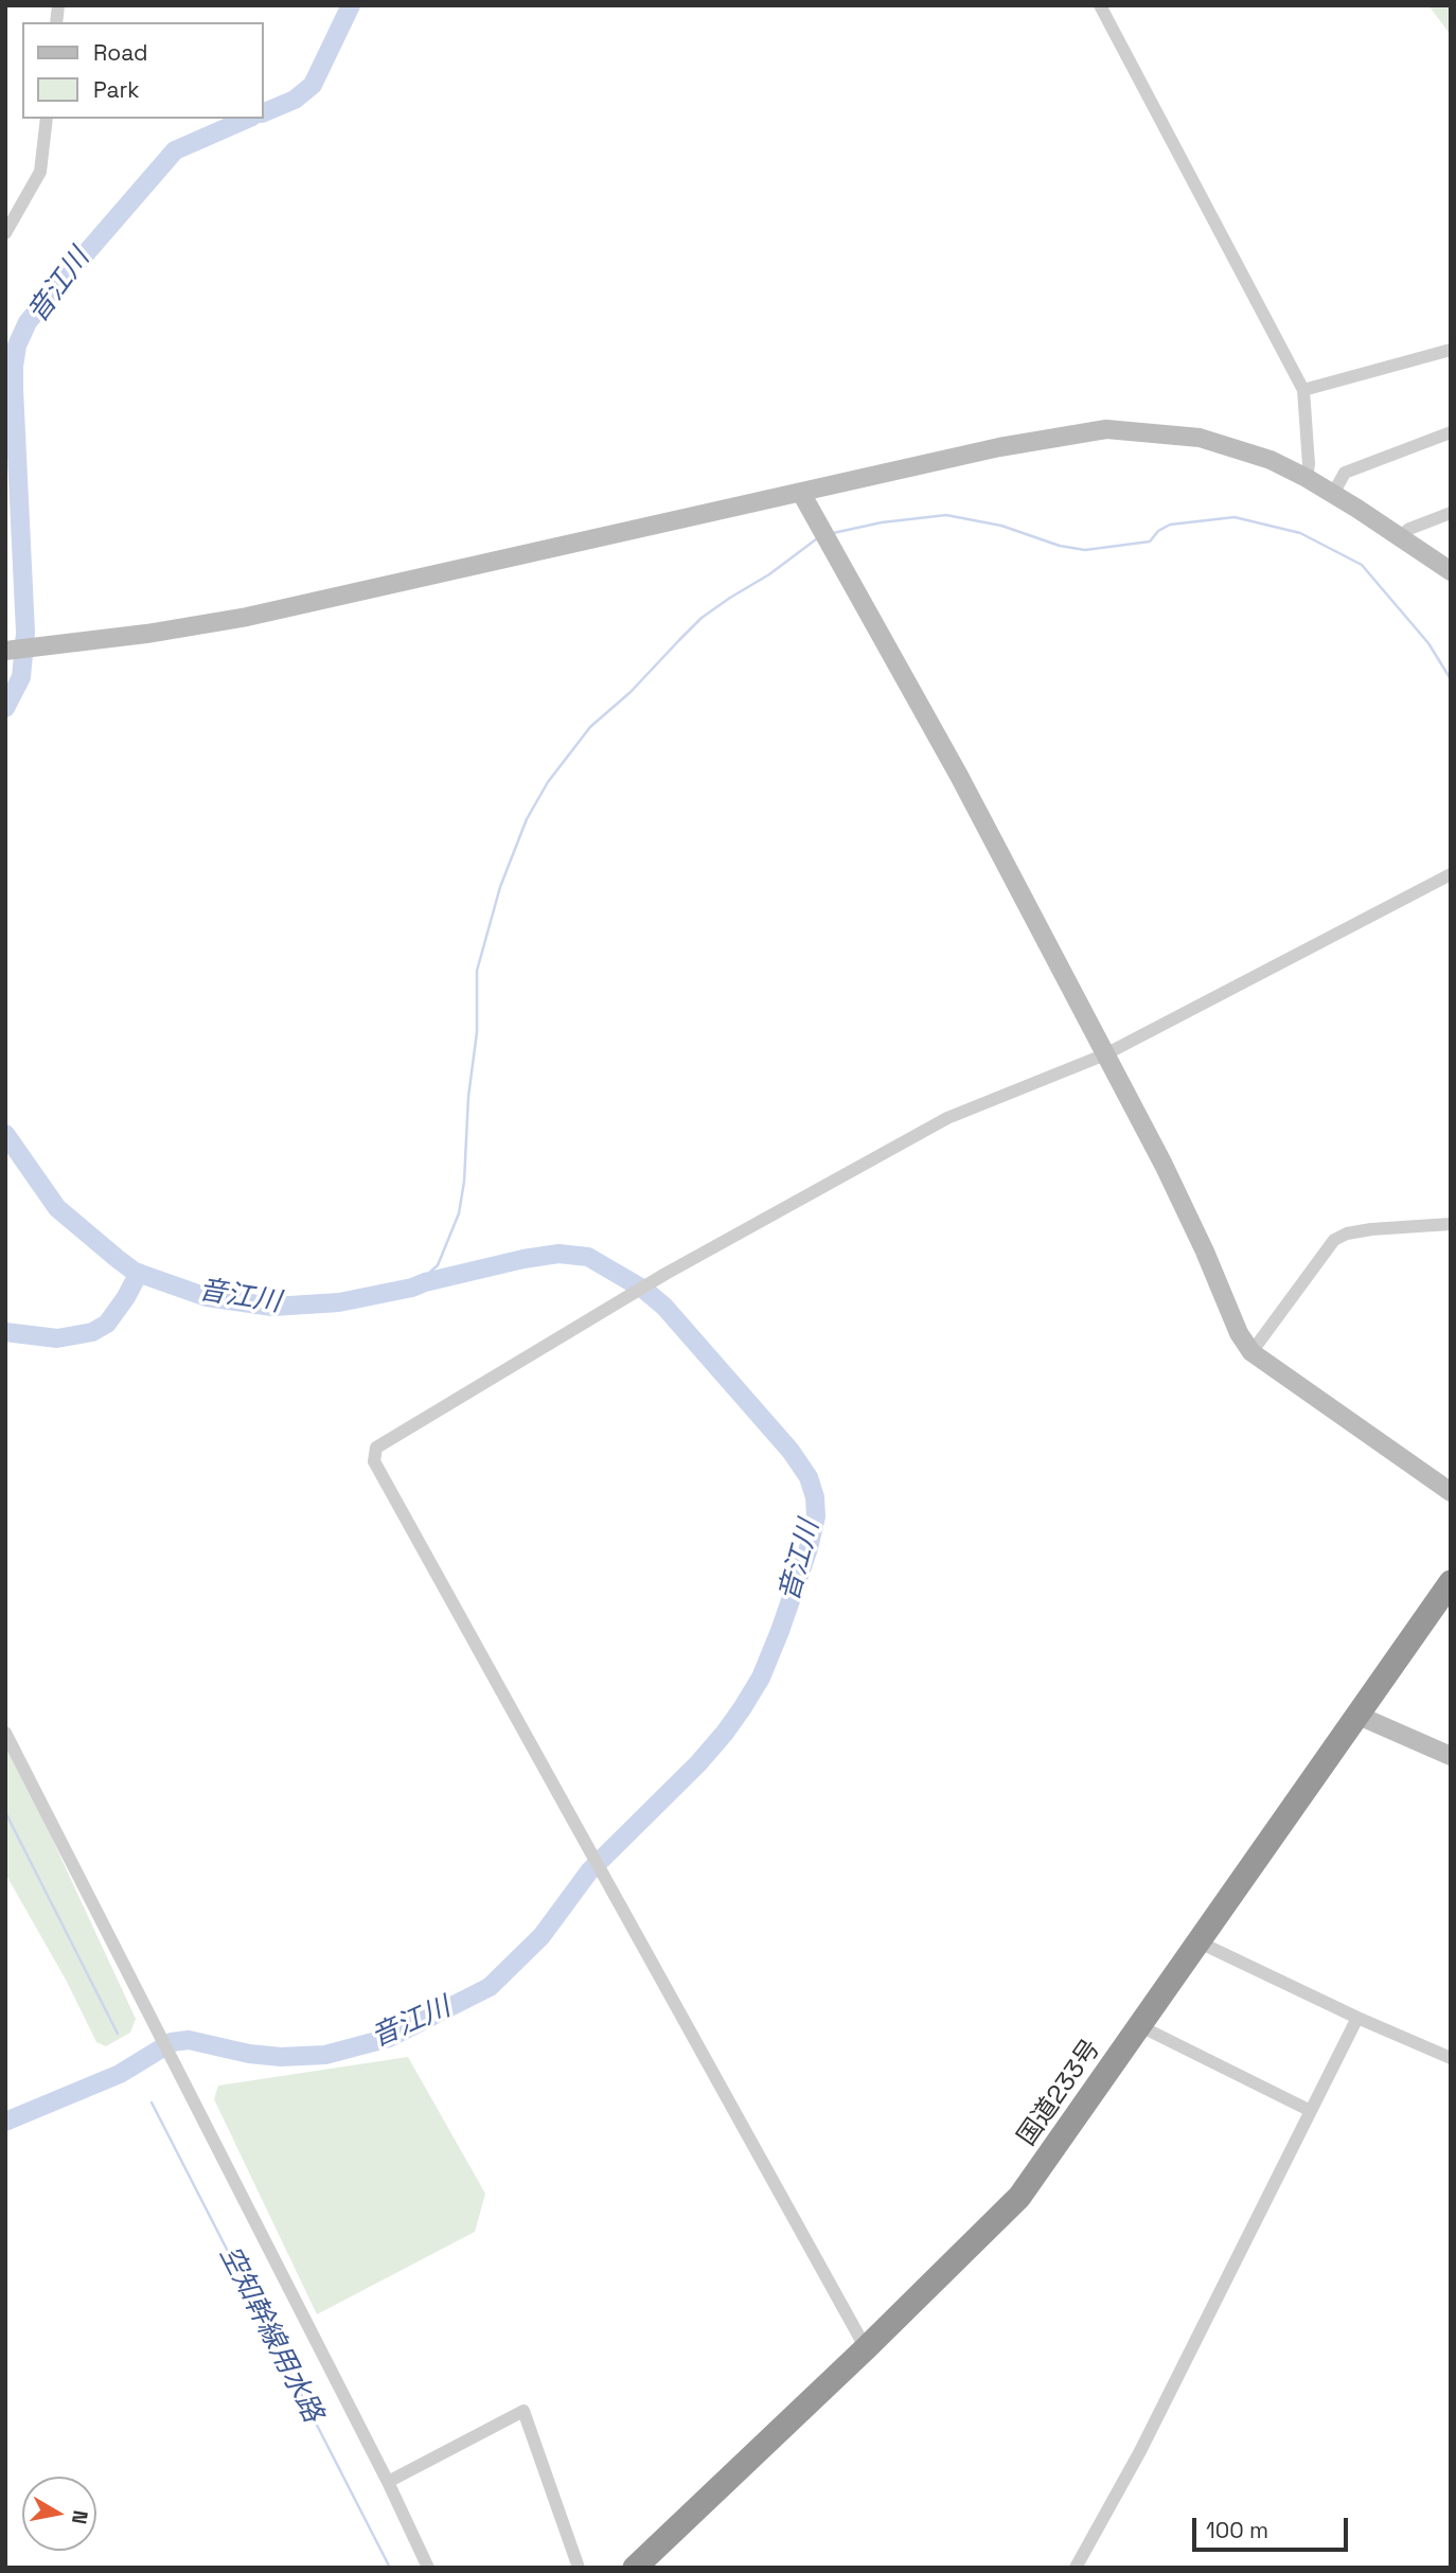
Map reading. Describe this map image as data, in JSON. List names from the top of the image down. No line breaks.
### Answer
{"streets":{"highway":["国道233号"]},"water":["音江川","空知幹線用水路"],"legend":["Road","Park"],"scale_bar":"100 m","north":"right"}
